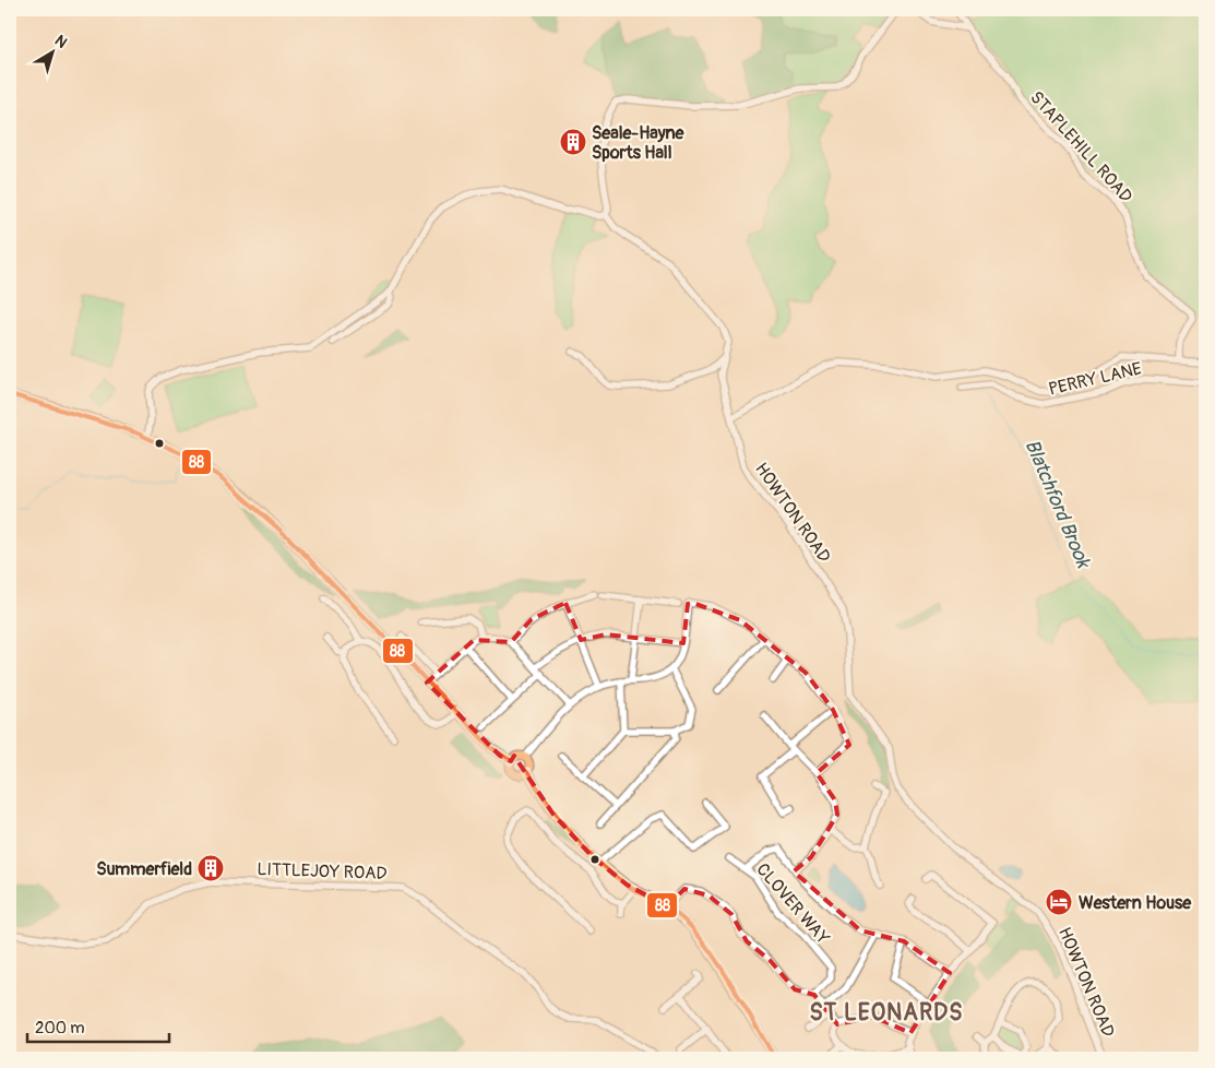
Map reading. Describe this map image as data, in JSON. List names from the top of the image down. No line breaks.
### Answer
{"streets":{"street":["STAPLEHILL ROAD","PERRY LANE","HOWTON ROAD","LITTLEJOY ROAD","CLOVER WAY"]},"districts":["ST LEONARDS"],"water":["Blatchford Brook"],"places":{"building":["Seale-Hayne Sports Hall","Summerfield"],"hotel":["Western House"]},"lines":["transit line 88"],"scale_bar":"200 m","north":"top right"}
